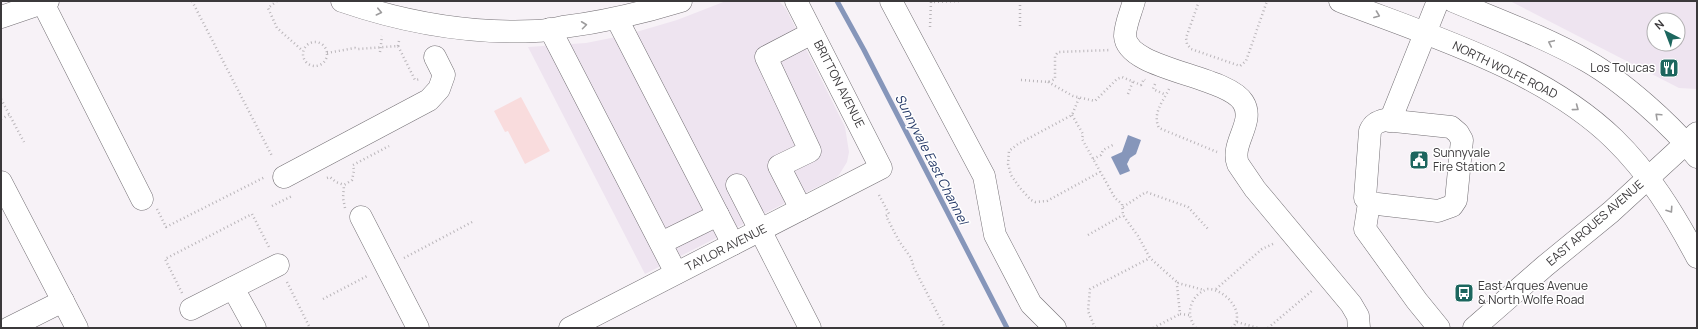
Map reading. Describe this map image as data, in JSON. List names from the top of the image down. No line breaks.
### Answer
{"streets":{"street":["NORTH WOLFE ROAD","BRITTON AVENUE","EAST ARQUES AVENUE","TAYLOR AVENUE"]},"crossings":[["NORTH WOLFE ROAD","EAST ARQUES AVENUE"],["BRITTON AVENUE","TAYLOR AVENUE"]],"water":["Sunnyvale East Channel"],"places":{"restaurant":["Los Tolucas"],"public building":["Sunnyvale Fire Station 2"],"bus stop":["East Arques Avenue & North Wolfe Road"]},"north":"top left"}
